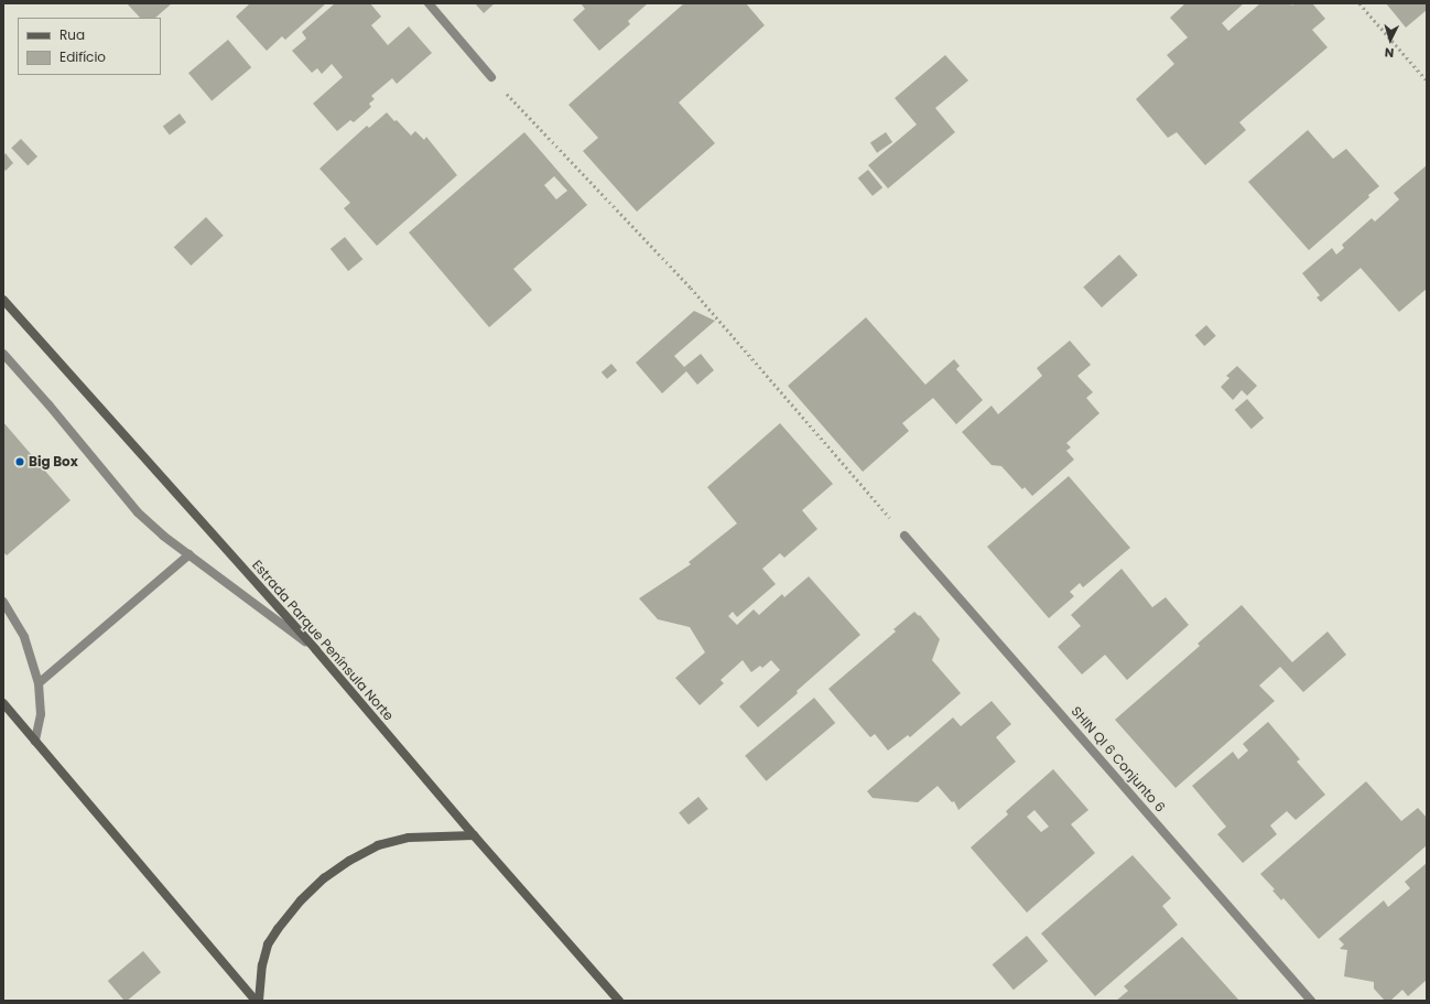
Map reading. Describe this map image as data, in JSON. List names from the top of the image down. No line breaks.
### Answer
{"streets":{"main road":["Estrada Parque Península Norte"],"street":["SHIN QI 6 Conjunto 6"]},"places":["Big Box"],"legend":["Rua","Edifício"],"north":"bottom"}
